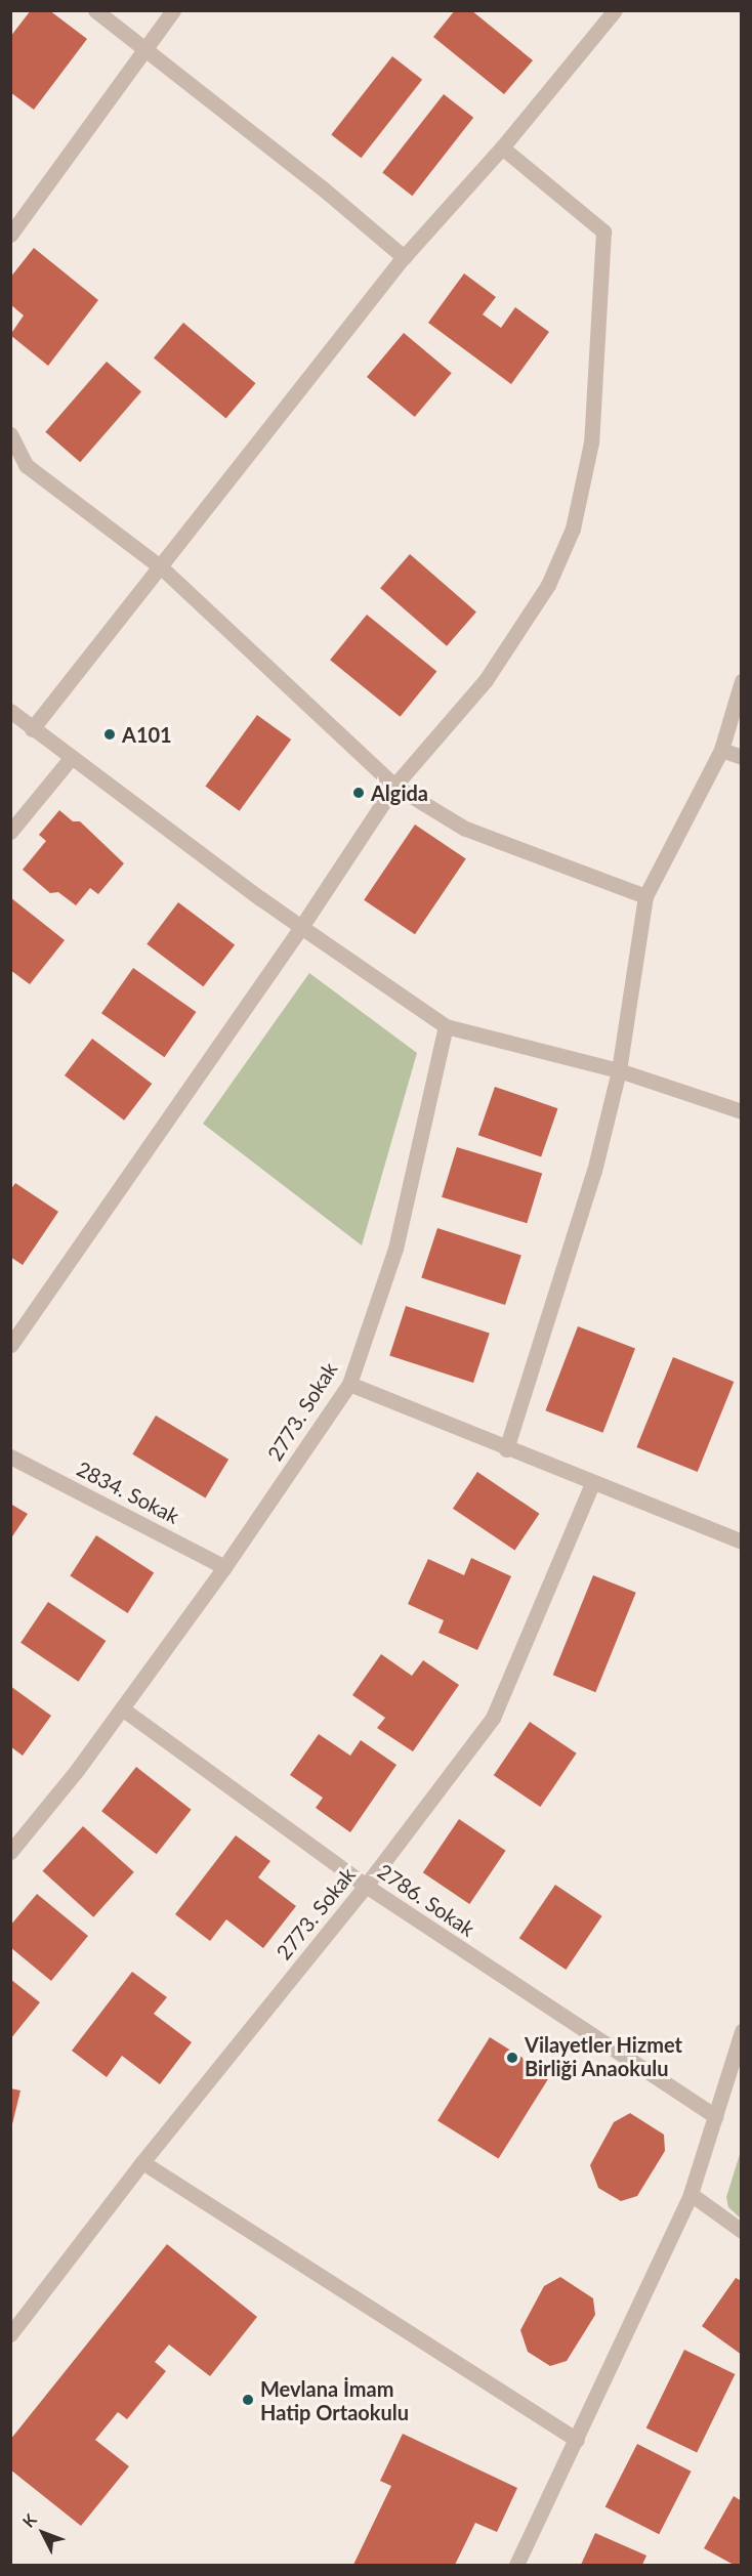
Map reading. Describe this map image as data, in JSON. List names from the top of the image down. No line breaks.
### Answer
{"streets":{"street":["2773. Sokak","2834. Sokak","2786. Sokak"]},"crossings":[["2773. Sokak","2834. Sokak"],["2773. Sokak","2786. Sokak"]],"places":["A101","Algida","Vilayetler Hizmet Birliği Anaokulu","Mevlana İmam Hatip Ortaokulu"],"north":"top left"}
